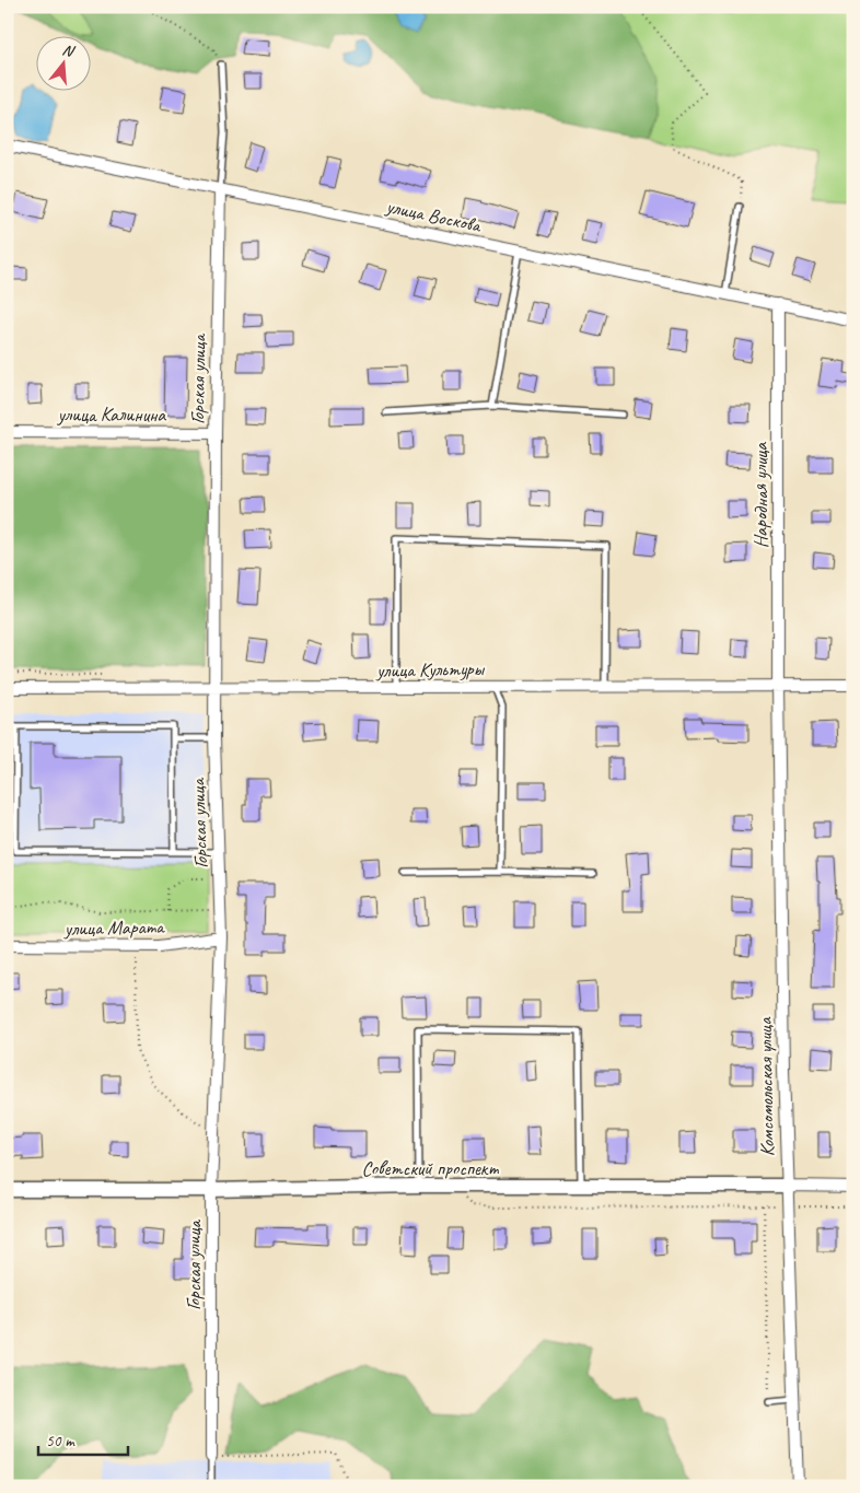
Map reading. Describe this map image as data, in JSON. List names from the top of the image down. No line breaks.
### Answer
{"streets":{"street":["улица Воскова","Горская улица","улица Калинина","Народная улица","улица Культуры","улица Марата","Комсомольская улица","Советский проспект"]},"crossings":[["улица Воскова","Горская улица"],["улица Воскова","Народная улица"],["Горская улица","улица Калинина"],["Горская улица","улица Культуры"],["Горская улица","улица Марата"],["Горская улица","Советский проспект"],["Народная улица","улица Культуры"],["Народная улица","Комсомольская улица"],["улица Культуры","Комсомольская улица"],["Комсомольская улица","Советский проспект"]],"scale_bar":"50 m","north":"top"}
